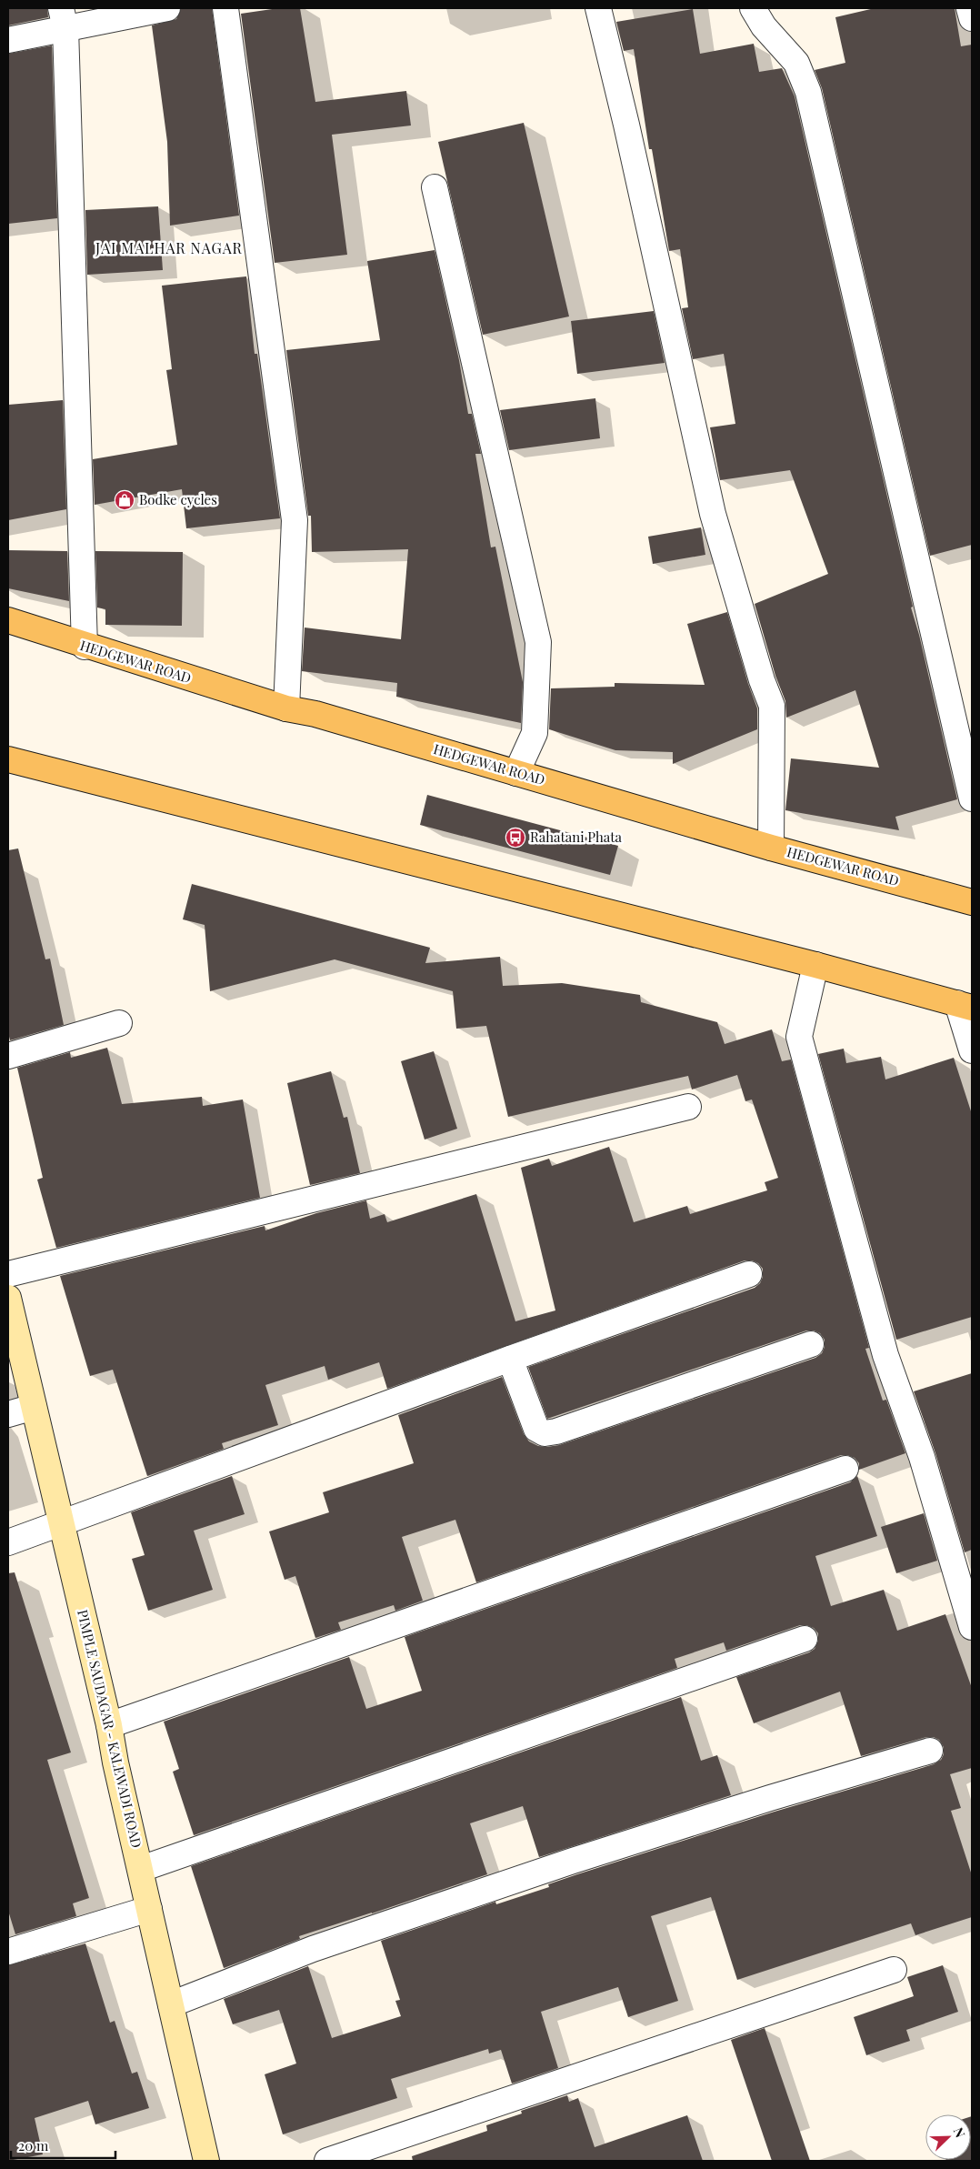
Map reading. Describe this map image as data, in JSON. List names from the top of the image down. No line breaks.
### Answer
{"streets":{"main road":["HEDGEWAR ROAD","PIMPLE SAUDAGAR - KALEWADI ROAD"]},"districts":["JAI MALHAR NAGAR"],"places":{"shop":["Bodke cycles"],"bus stop":["Rahatani Phata"]},"scale_bar":"20 m","north":"top right"}
